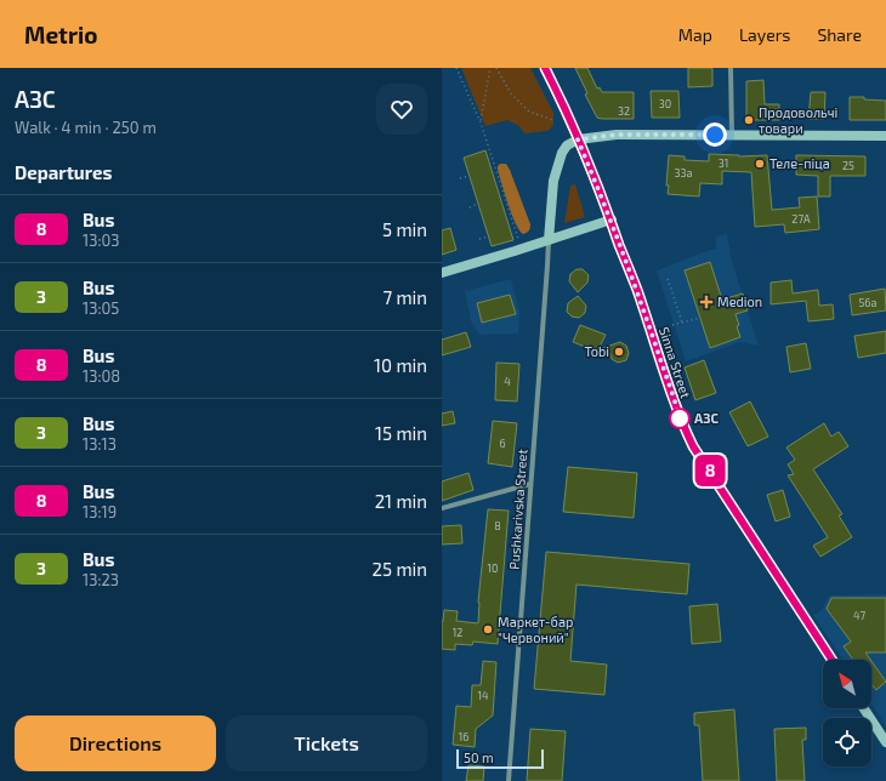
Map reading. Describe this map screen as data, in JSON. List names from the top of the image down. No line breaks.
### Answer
{"streets":{"main road":["Sinna Street"],"street":["Pushkarivska Street"]},"places":{"other":["Продовольчі товари","Теле-піца","Tobi","АЗС","Маркет-бар \"Червоний\""],"health":["Medion"]},"lines":["bus line 8"],"house_numbers":["30","32","31","25","33а","27А","56а","4","6","8","10","47","12","14","16"],"scale_bar":"50 m","north":"top left","page":{"header":"Metrio","nav":["Map","Layers","Share"],"heading":[["АЗС","Walk · 4 min · 250 m"],"Departures"],"on_map":"8","list":[{"mark":"8","name":"Bus","note":"13:03","value":"5 min"},{"mark":"3","name":"Bus","note":"13:05","value":"7 min"},{"mark":"8","name":"Bus","note":"13:08","value":"10 min"},{"mark":"3","name":"Bus","note":"13:13","value":"15 min"},{"mark":"8","name":"Bus","note":"13:19","value":"21 min"},{"mark":"3","name":"Bus","note":"13:23","value":"25 min"}],"buttons":["Directions","Tickets"],"scale":"50 m"}}
